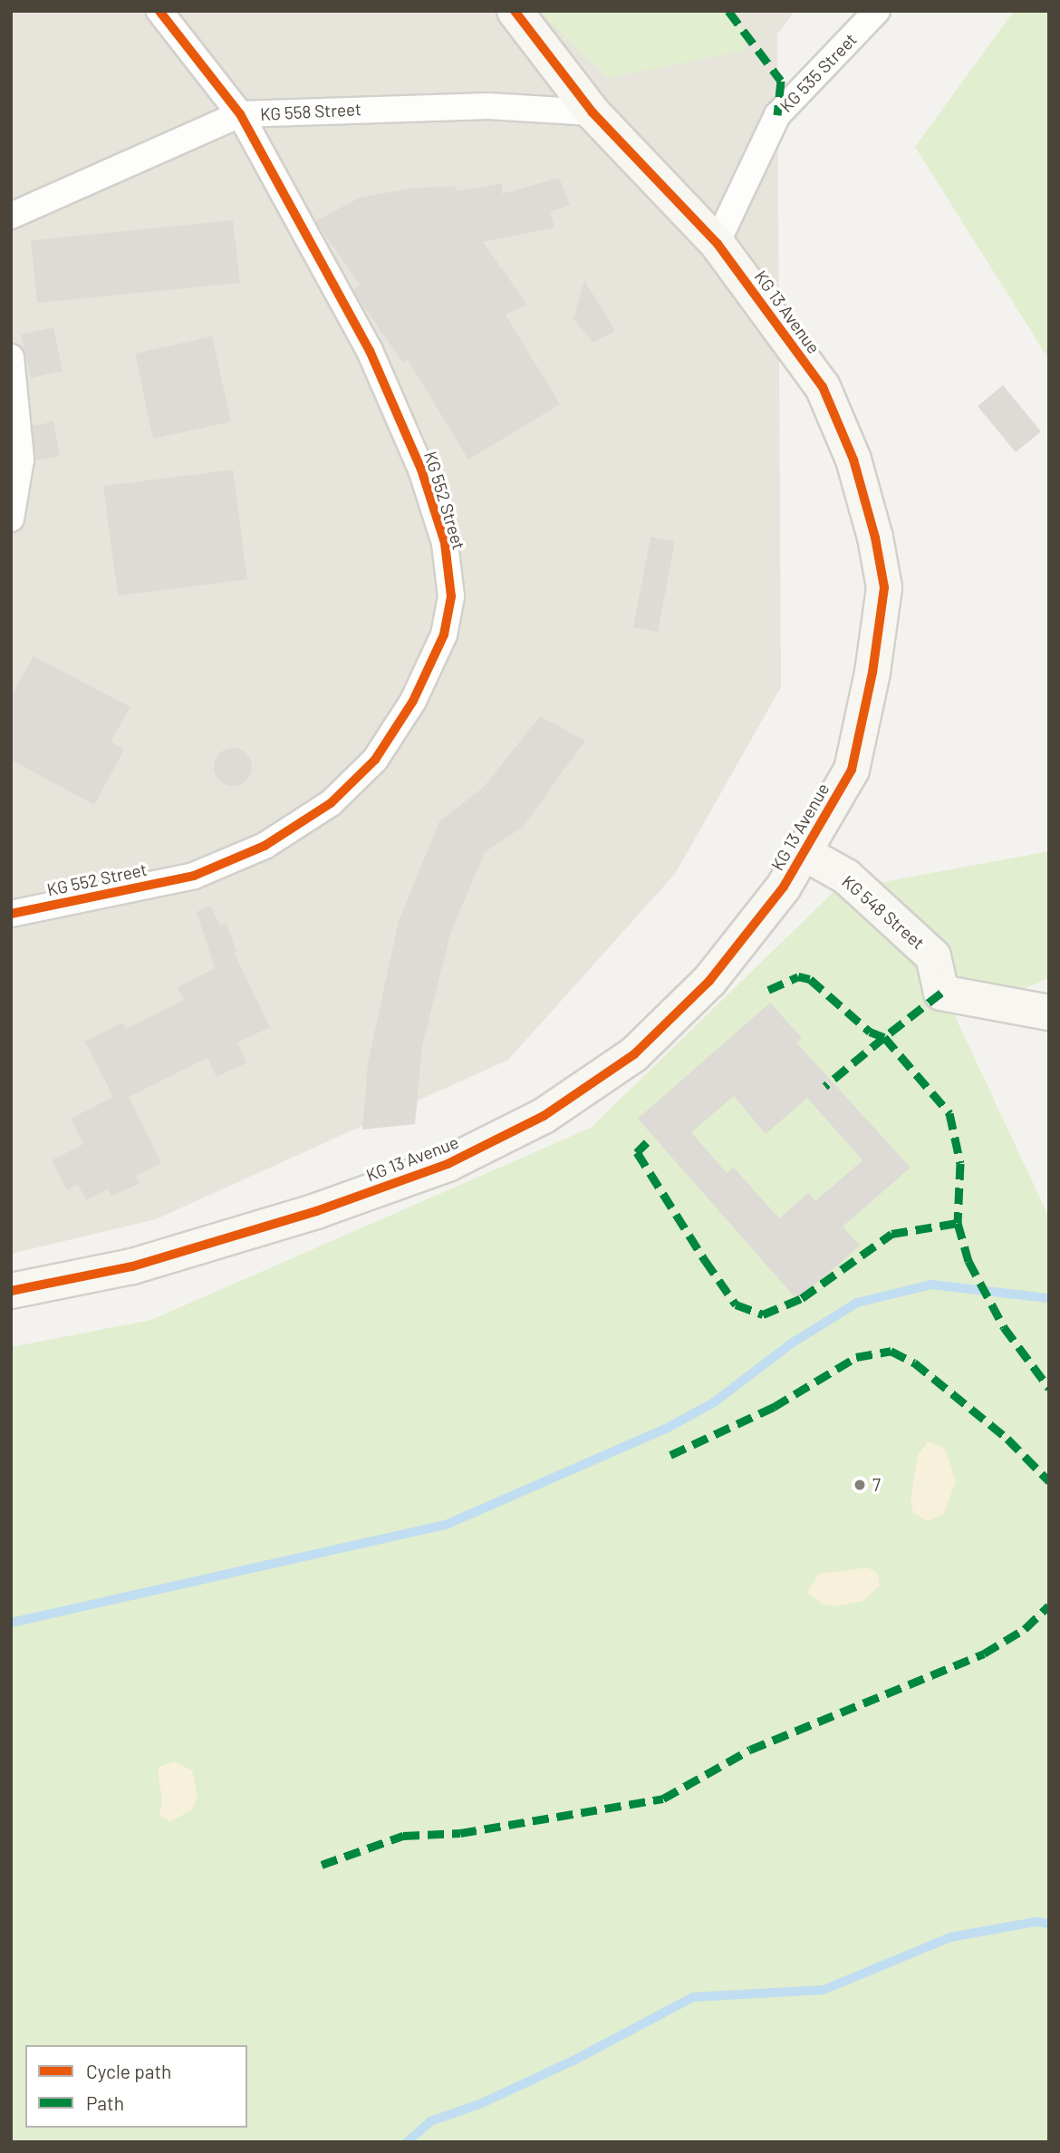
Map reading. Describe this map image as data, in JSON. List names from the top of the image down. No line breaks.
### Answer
{"streets":{"street":["KG 535 Street","KG 558 Street","KG 13 Avenue","KG 552 Street","KG 548 Street"]},"crossings":[["KG 535 Street","KG 13 Avenue"],["KG 558 Street","KG 13 Avenue"],["KG 558 Street","KG 552 Street"],["KG 13 Avenue","KG 548 Street"]],"places":["7"],"legend":["Cycle path","Path"]}
